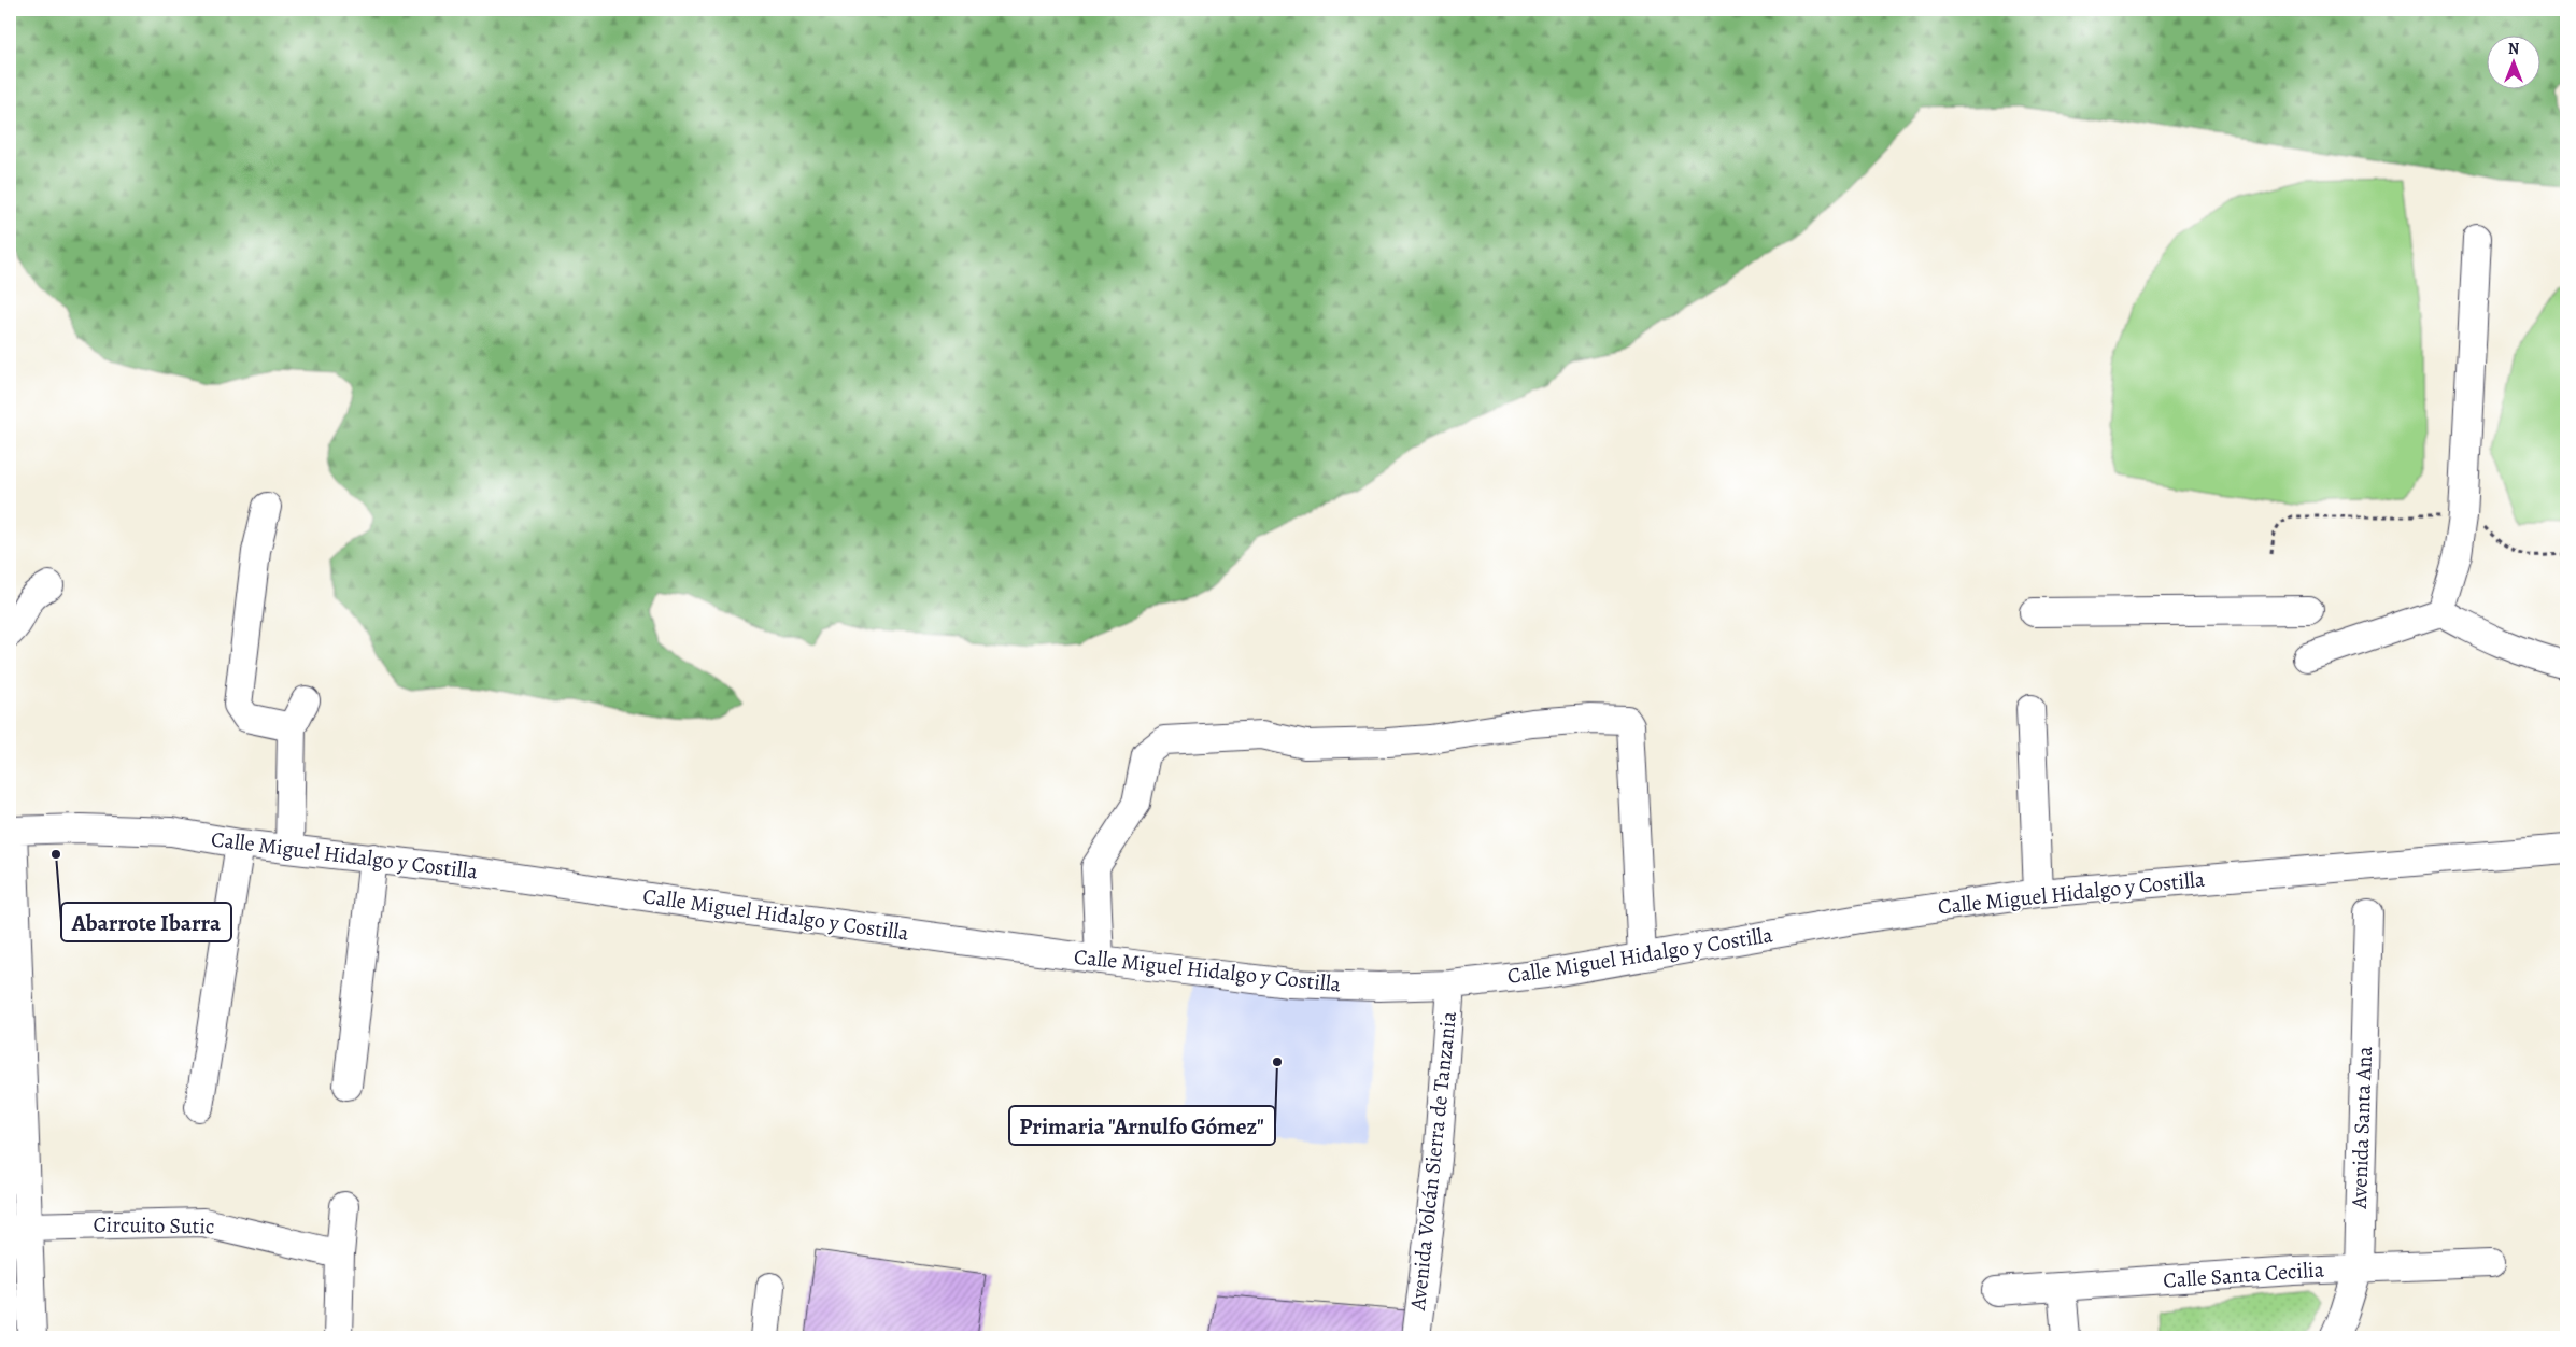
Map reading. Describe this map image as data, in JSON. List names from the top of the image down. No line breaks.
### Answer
{"streets":{"street":["Calle Miguel Hidalgo y Costilla","Avenida Santa Ana","Avenida Volcán Sierra de Tanzania","Circuito Sutic","Calle Santa Cecilia"]},"crossings":[["Calle Miguel Hidalgo y Costilla","Avenida Volcán Sierra de Tanzania"],["Avenida Santa Ana","Calle Santa Cecilia"]],"places":["Abarrote Ibarra","Primaria \"Arnulfo Gómez\""],"north":"top"}
